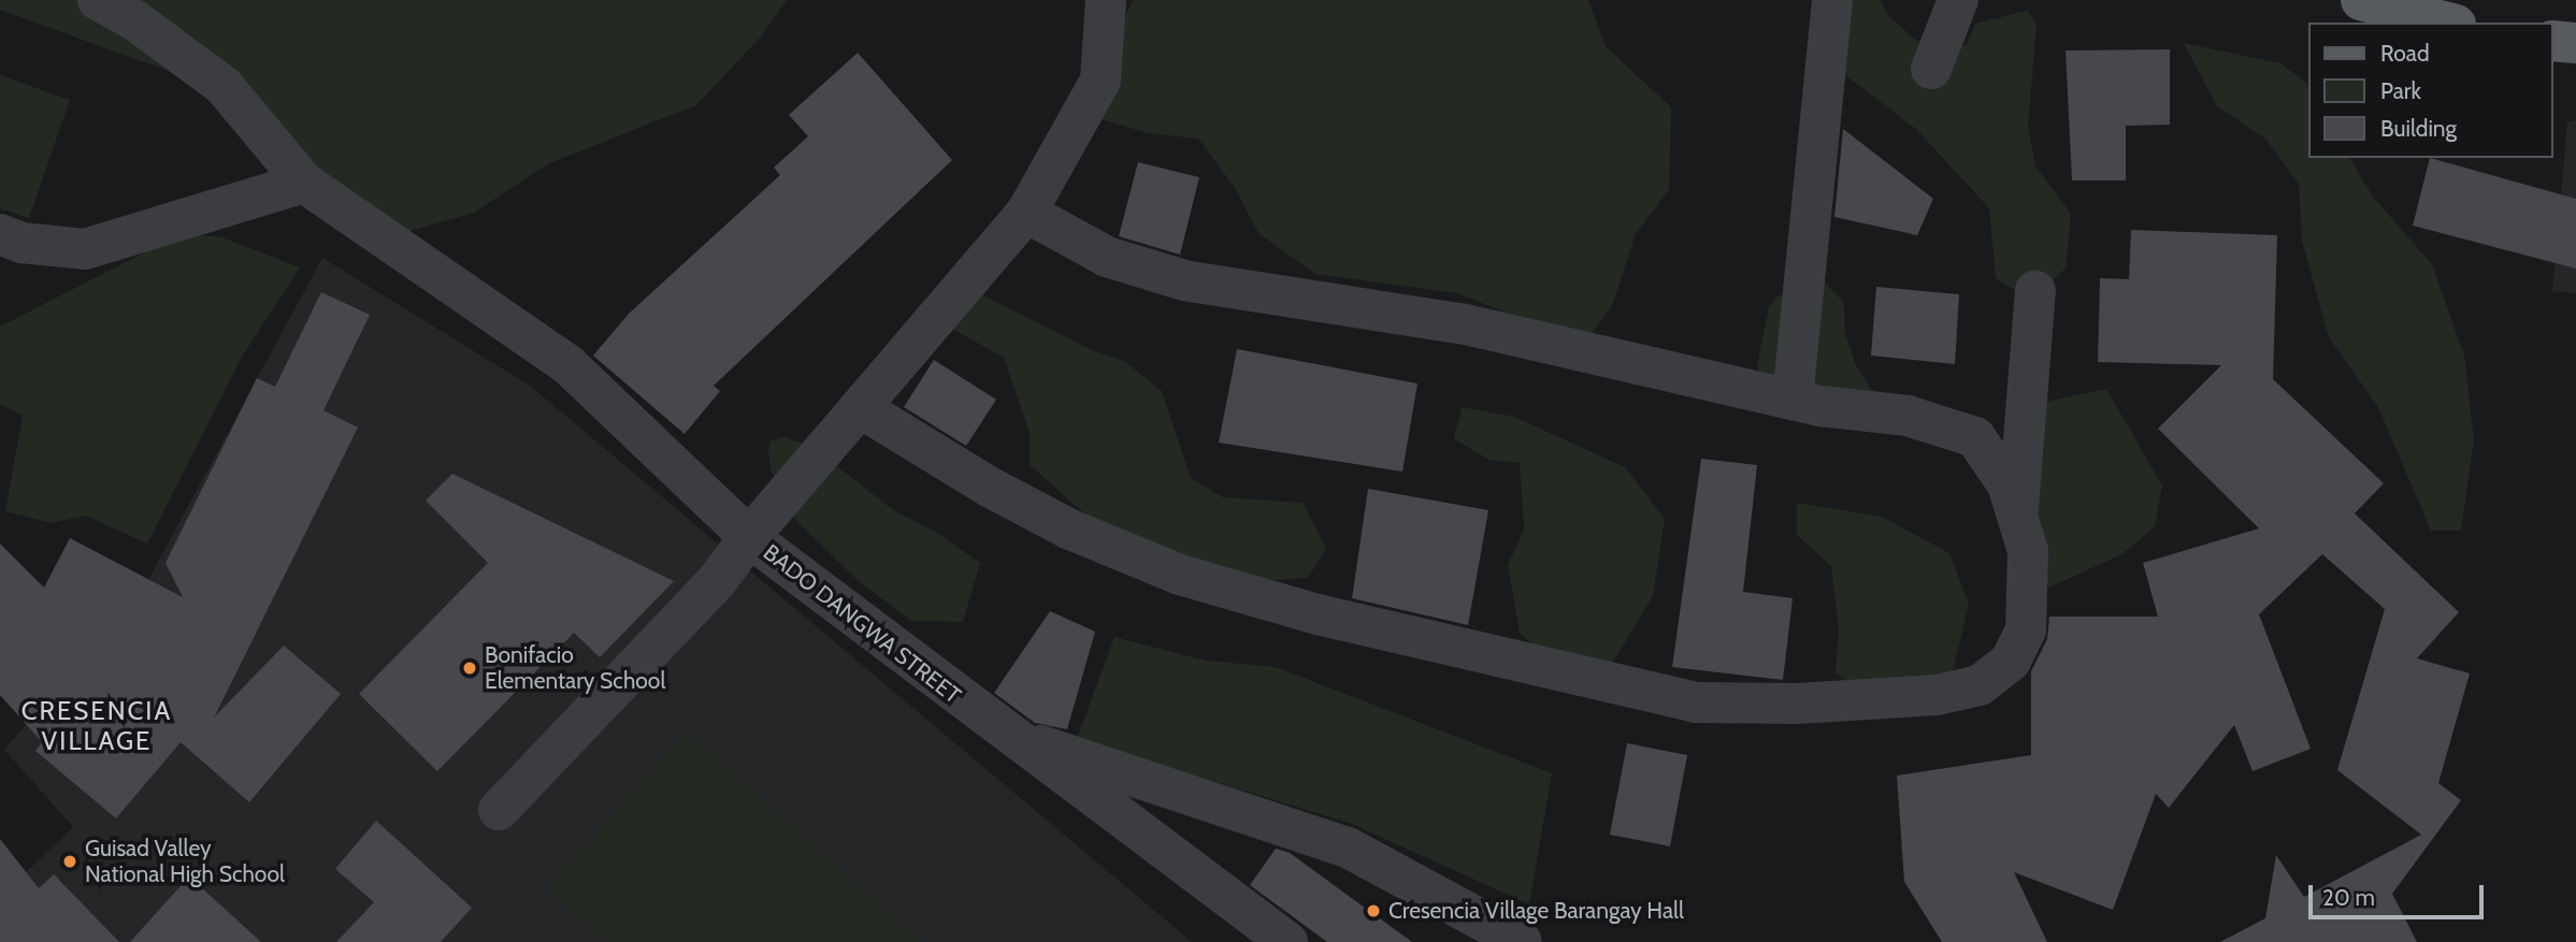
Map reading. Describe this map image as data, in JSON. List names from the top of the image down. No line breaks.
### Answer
{"streets":{"street":["BADO DANGWA STREET"]},"districts":["CRESENCIA VILLAGE"],"places":["Bonifacio Elementary School","Guisad Valley National High School","Cresencia Village Barangay Hall"],"legend":["Road","Park","Building"],"scale_bar":"20 m"}
